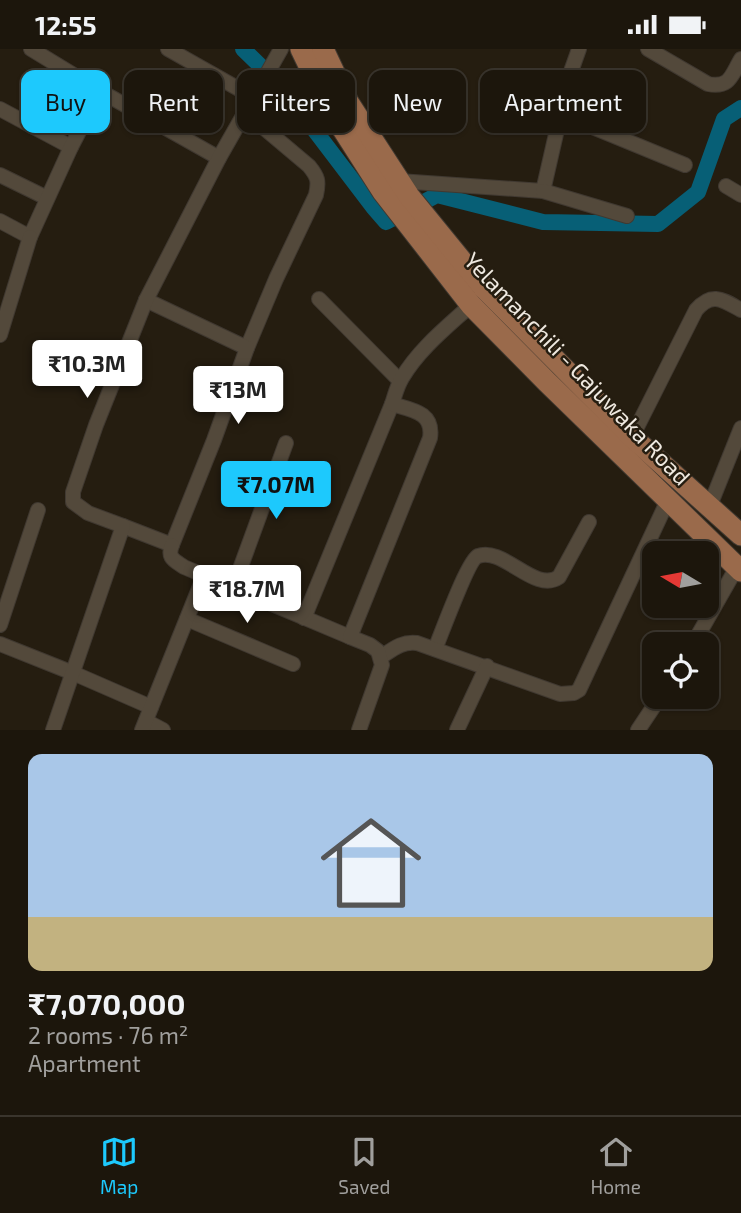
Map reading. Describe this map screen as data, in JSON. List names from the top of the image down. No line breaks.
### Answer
{"streets":{"main road":["Yelamanchili - Gajuwaka Road"]},"north":"left","page":{"status":"12:55","chip":["Buy","Rent","Filters","New","Apartment"],"price":["₹10.3M","₹13M","₹7.07M","₹18.7M"],"list":[{"name":"₹7,070,000","note":"2 rooms · 76 m² · Apartment"}],"tabs":["Map","Saved","Home"]}}
